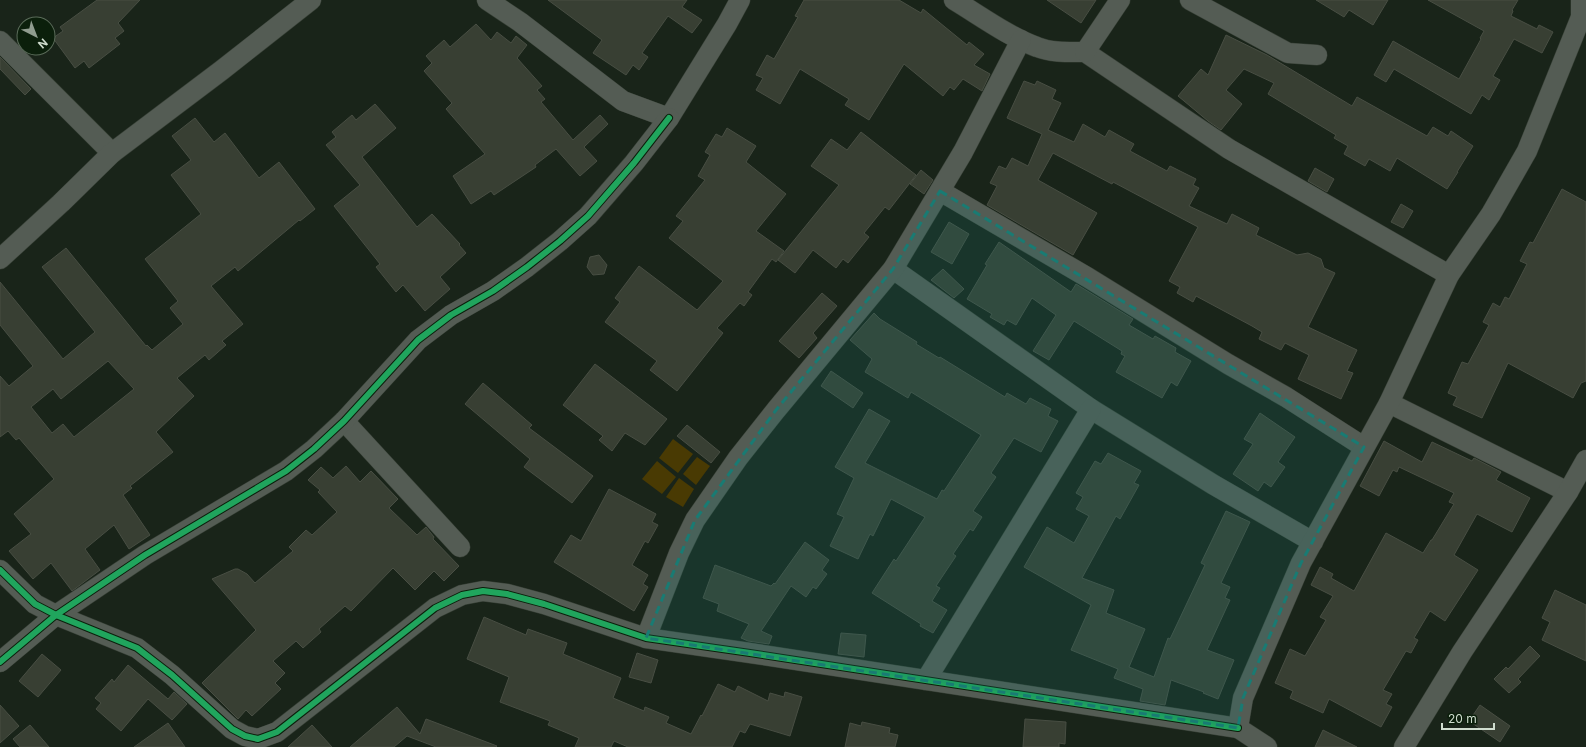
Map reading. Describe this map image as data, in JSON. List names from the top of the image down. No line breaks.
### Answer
{"scale_bar":"20 m","north":"bottom right"}
